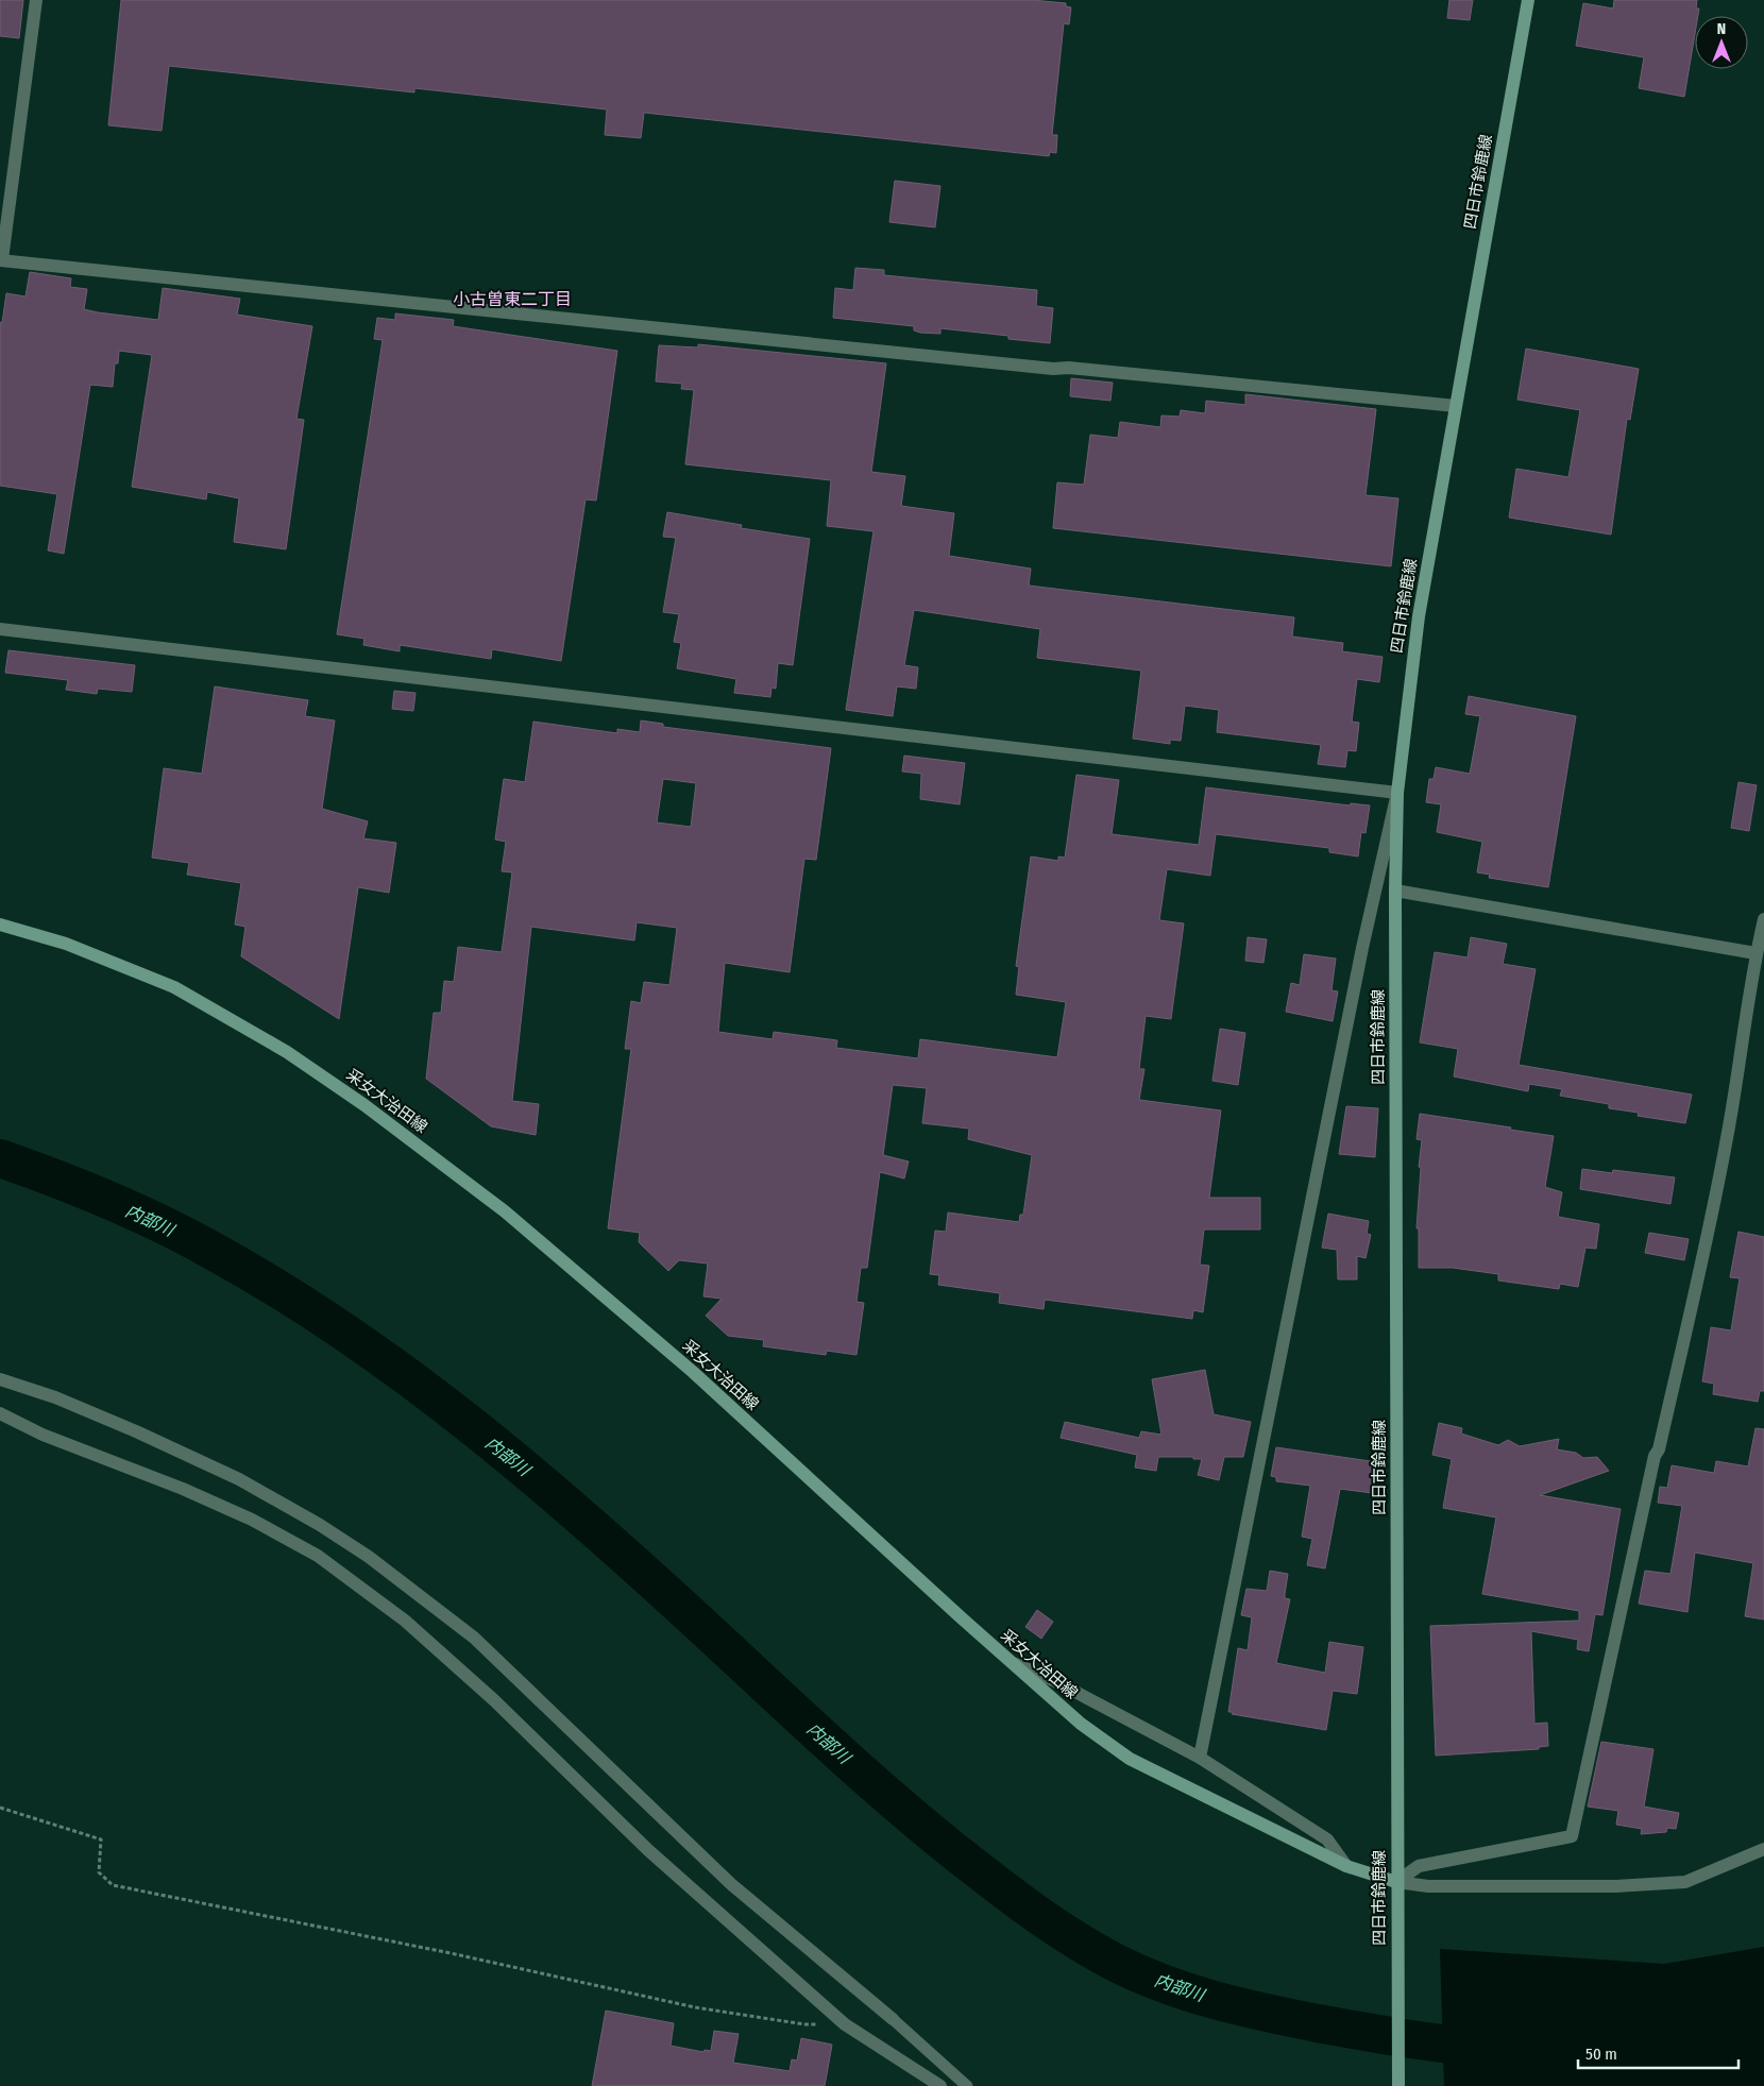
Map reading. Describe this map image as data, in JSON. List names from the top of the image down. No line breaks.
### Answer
{"streets":{"main road":["四日市鈴鹿線","采女大治田線"]},"crossings":[["四日市鈴鹿線","采女大治田線"]],"districts":["小古曽東二丁目"],"water":["内部川"],"scale_bar":"50 m","north":"top"}
